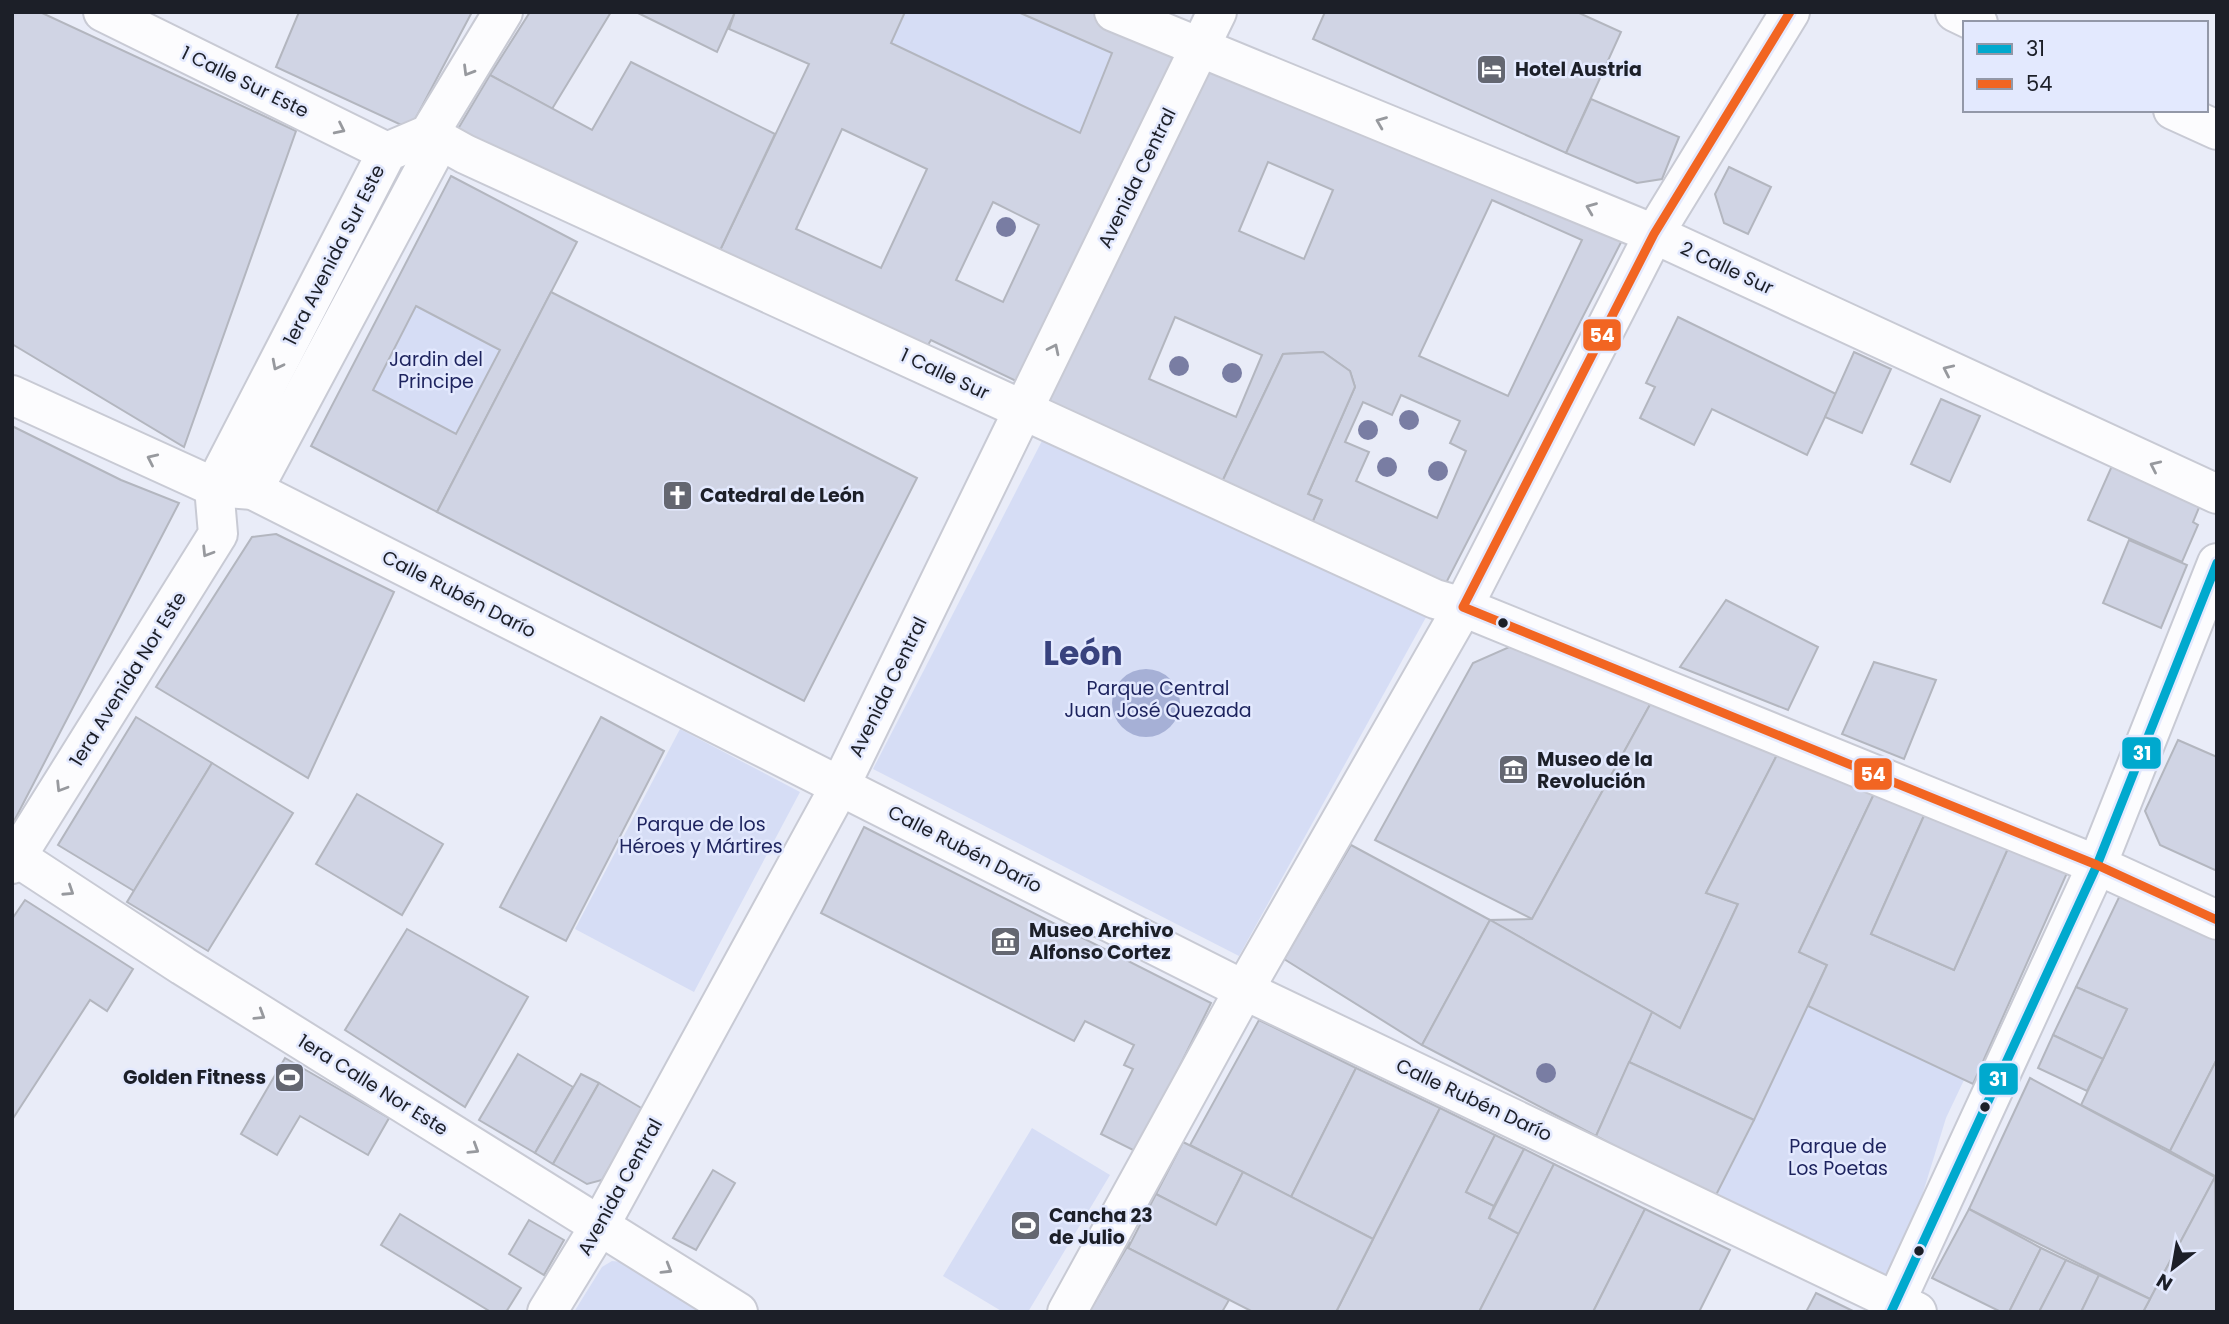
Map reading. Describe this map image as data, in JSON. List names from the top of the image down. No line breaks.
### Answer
{"streets":{"street":["1 Calle Sur Este","Avenida Central","1era Avenida Sur Este","2 Calle Sur","1 Calle Sur","Calle Rubén Darío","1era Avenida Nor Este","1era Calle Nor Este"]},"crossings":[["1 Calle Sur Este","1era Avenida Sur Este"],["Avenida Central","2 Calle Sur"],["Avenida Central","1 Calle Sur"],["Avenida Central","Calle Rubén Darío"],["Avenida Central","1era Calle Nor Este"],["1era Avenida Sur Este","1 Calle Sur"],["1era Avenida Sur Este","Calle Rubén Darío"],["1era Avenida Sur Este","1era Avenida Nor Este"],["Calle Rubén Darío","1era Avenida Nor Este"],["1era Avenida Nor Este","1era Calle Nor Este"]],"one_way":["1 Calle Sur Este","2 Calle Sur","1era Avenida Nor Este","1era Calle Nor Este"],"districts":["León"],"parks":["Jardin del Principe","Parque Central Juan José Quezada","Parque de los Héroes y Mártires","Parque de Los Poetas"],"places":{"hotel":["Hotel Austria"],"church":["Catedral de León"],"museum":["Museo de la Revolución","Museo Archivo Alfonso Cortez"],"sports":["Golden Fitness","Cancha 23 de Julio"]},"lines":["transit line 54","transit line 31"],"legend":["31","54"],"north":"bottom left"}
